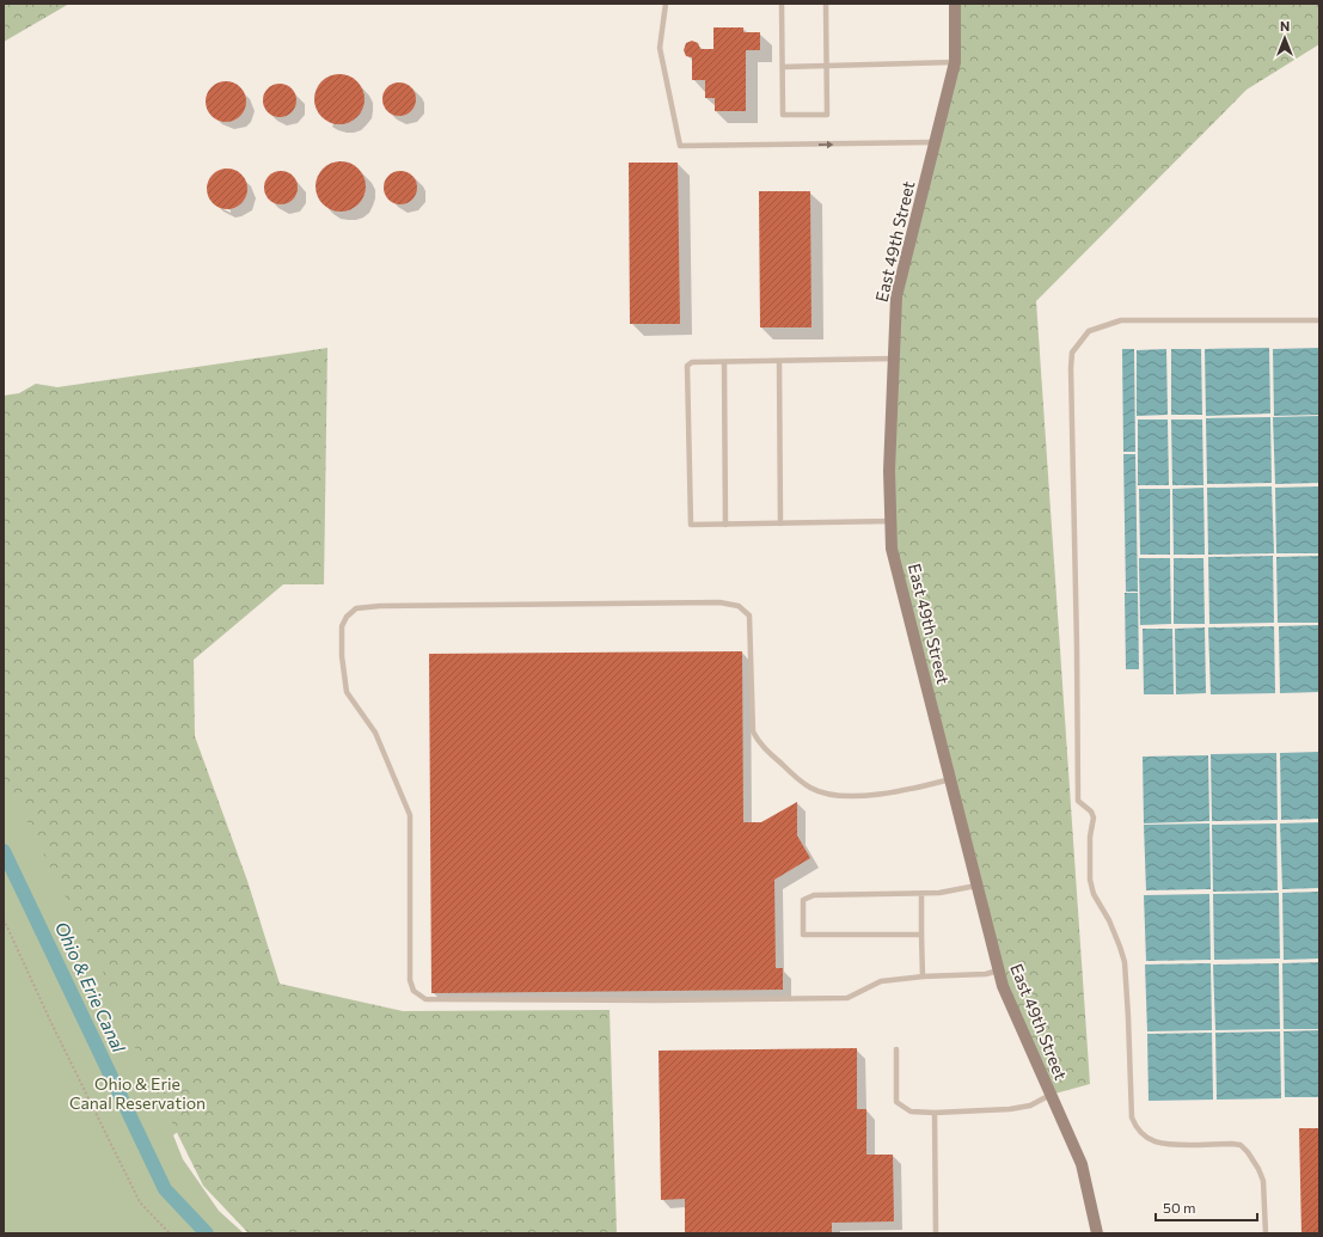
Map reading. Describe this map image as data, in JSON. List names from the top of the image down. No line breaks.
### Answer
{"streets":{"street":["East 49th Street"]},"water":["Ohio & Erie Canal"],"parks":["Ohio & Erie Canal Reservation"],"scale_bar":"50 m","north":"top"}
